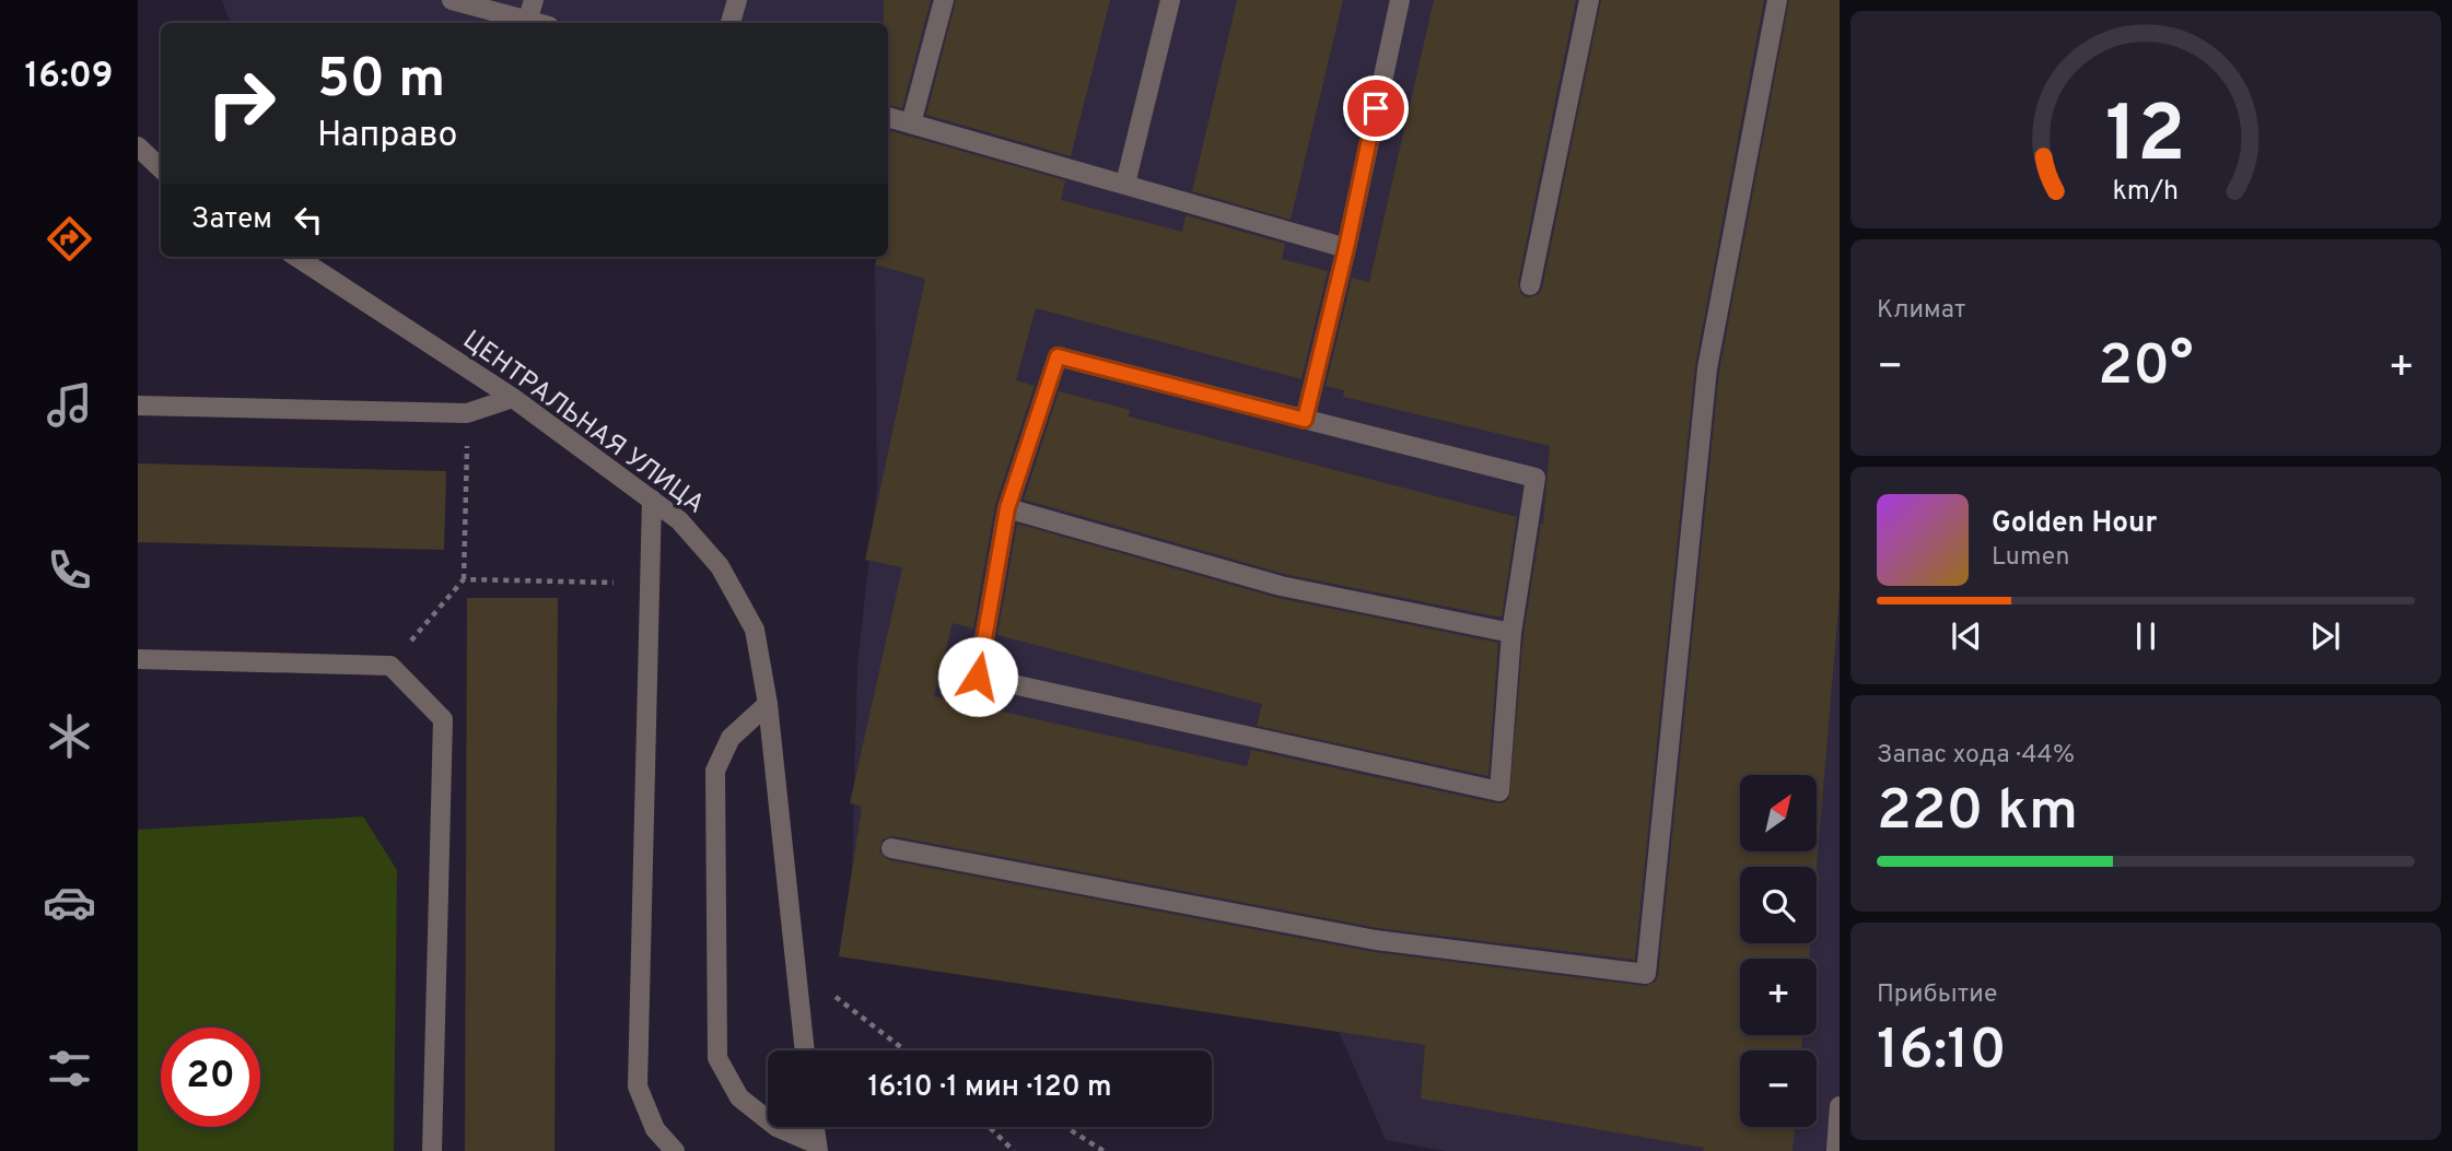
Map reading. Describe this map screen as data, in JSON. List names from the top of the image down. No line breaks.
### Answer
{"streets":{"street":["ЦЕНТРАЛЬНАЯ УЛИЦА"]},"north":"top right","page":{"tabs":"16:09","turn":["50 m","Направо"],"then":"Затем","tile":["Климат",["Запас хода · 44%","220 km"],["Прибытие","16:10"]],"heat":["−","20°","+"],"song":["Golden Hour","Lumen"],"map_buttons":["+","−"],"limit":"20","trip":"16:10 · 1 мин · 120 m","gauge":["12","km/h"]}}
